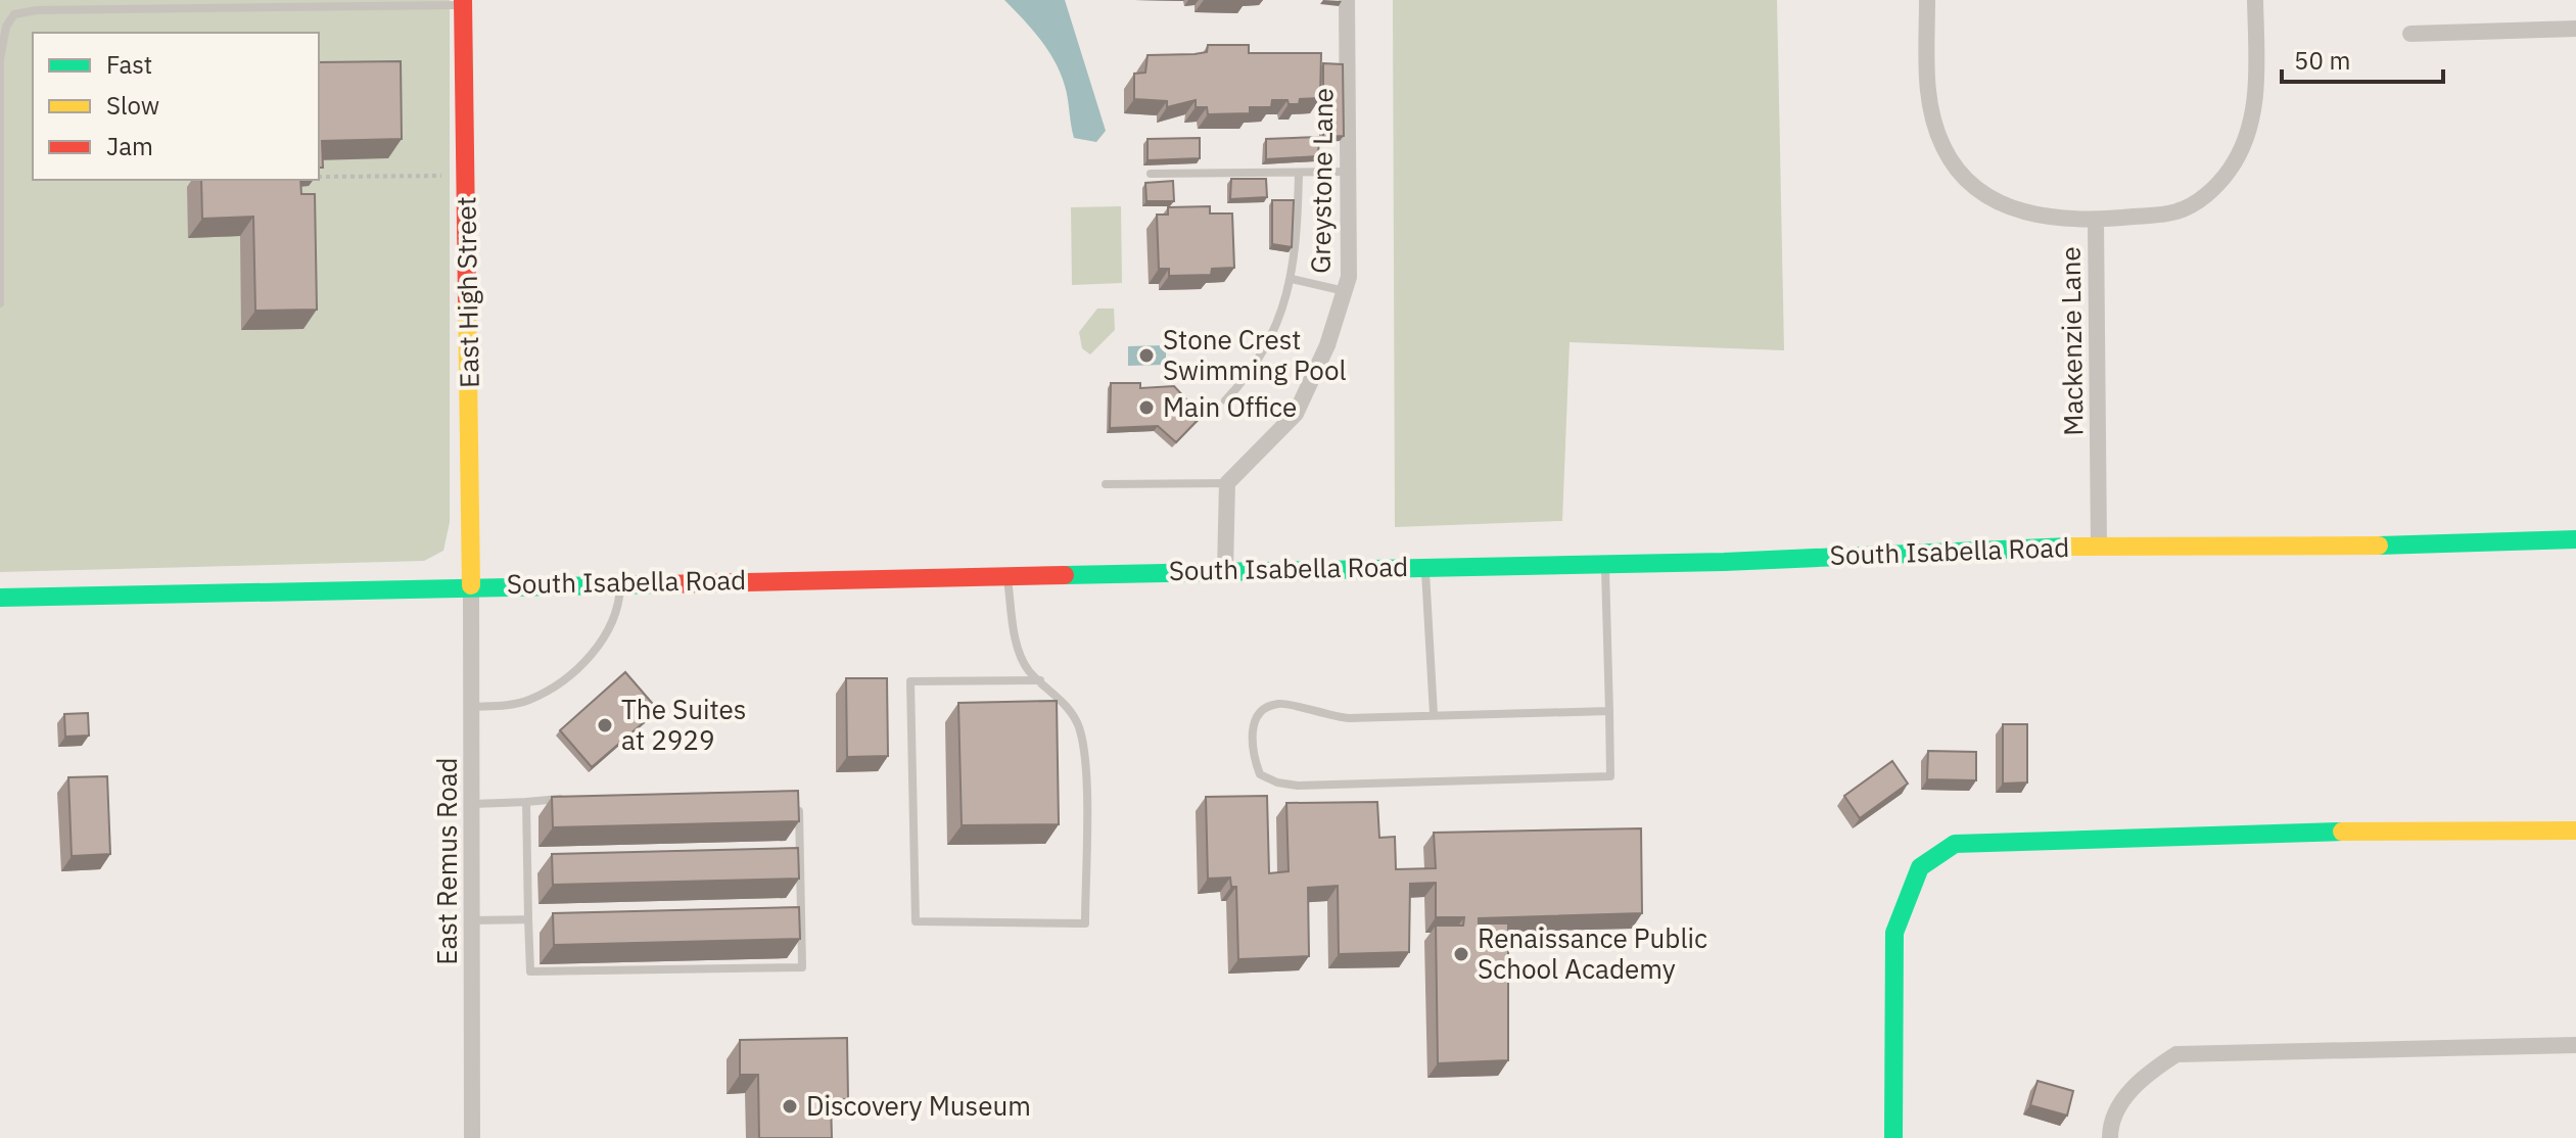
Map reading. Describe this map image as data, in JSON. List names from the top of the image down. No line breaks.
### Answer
{"streets":{"main road":["East High Street","South Isabella Road"],"street":["Greystone Lane","Mackenzie Lane","East Remus Road"]},"crossings":[["East High Street","South Isabella Road"],["East High Street","East Remus Road"],["Mackenzie Lane","South Isabella Road"],["South Isabella Road","East Remus Road"]],"places":["Stone Crest Swimming Pool","Main Office","The Suites at 2929","Renaissance Public School Academy","Discovery Museum"],"legend":["Fast","Slow","Jam"],"scale_bar":"50 m"}
